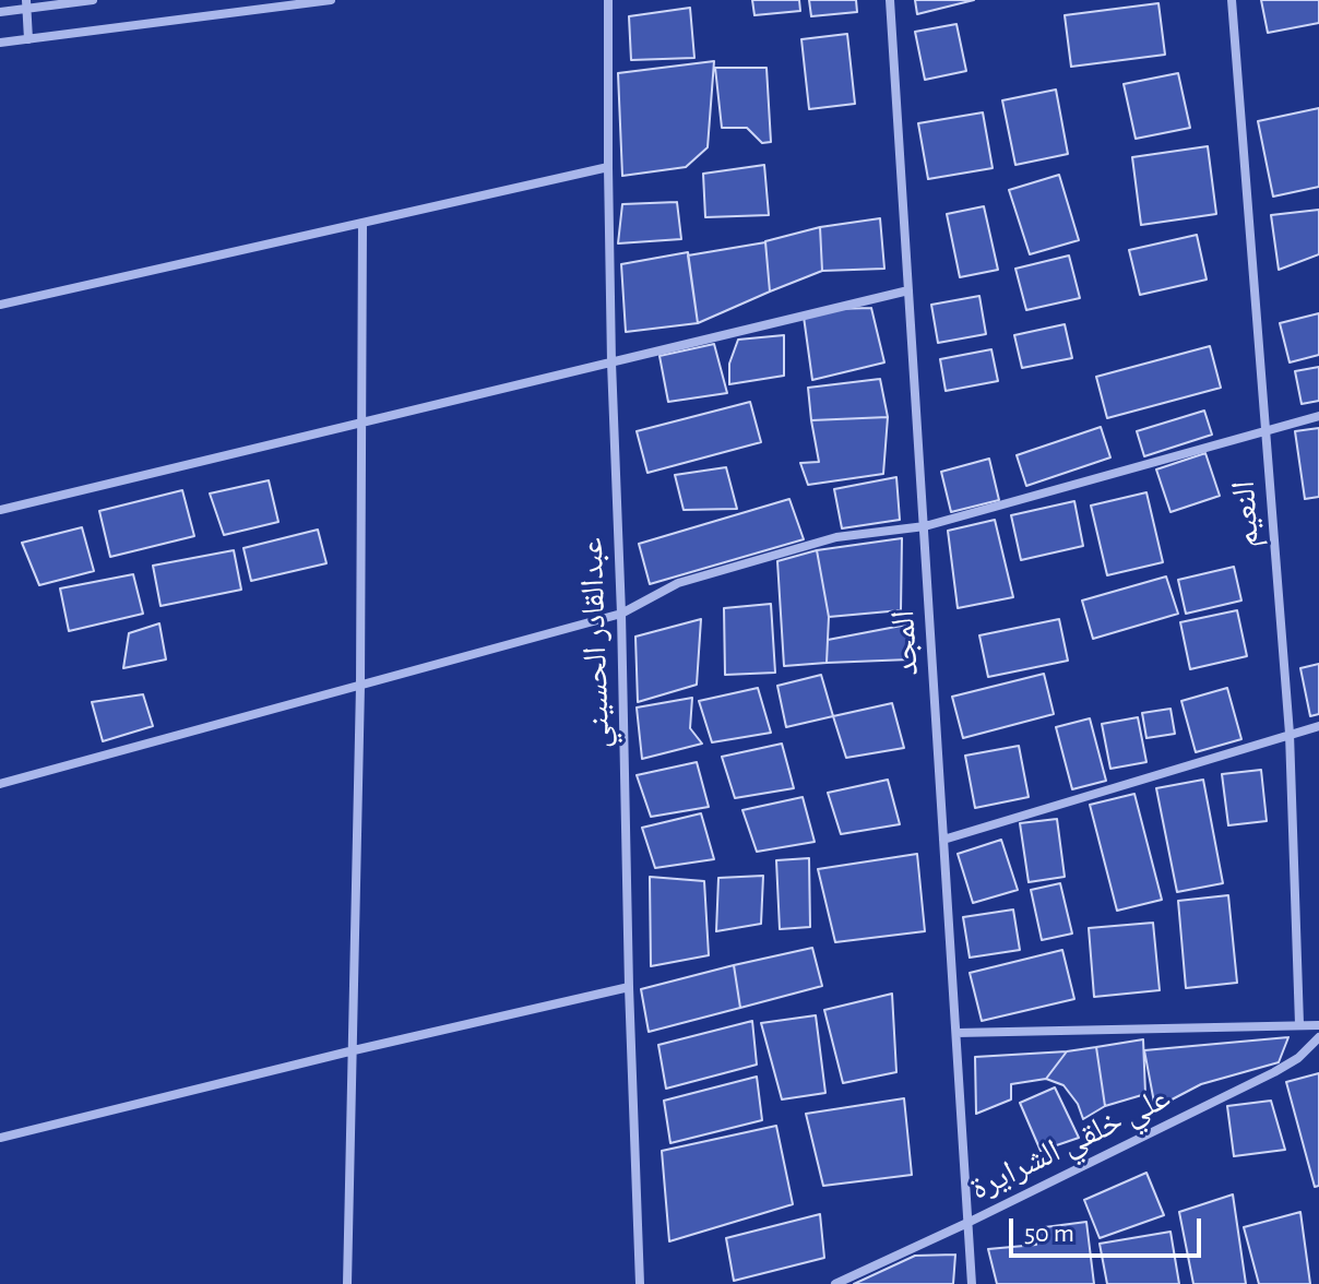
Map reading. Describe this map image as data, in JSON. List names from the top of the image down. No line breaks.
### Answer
{"streets":{"street":["النعيم","عبدالقادر الحسيني","المجد","علي خلقي الشرايرة"]},"crossings":[["المجد","علي خلقي الشرايرة"]],"scale_bar":"50 m"}
